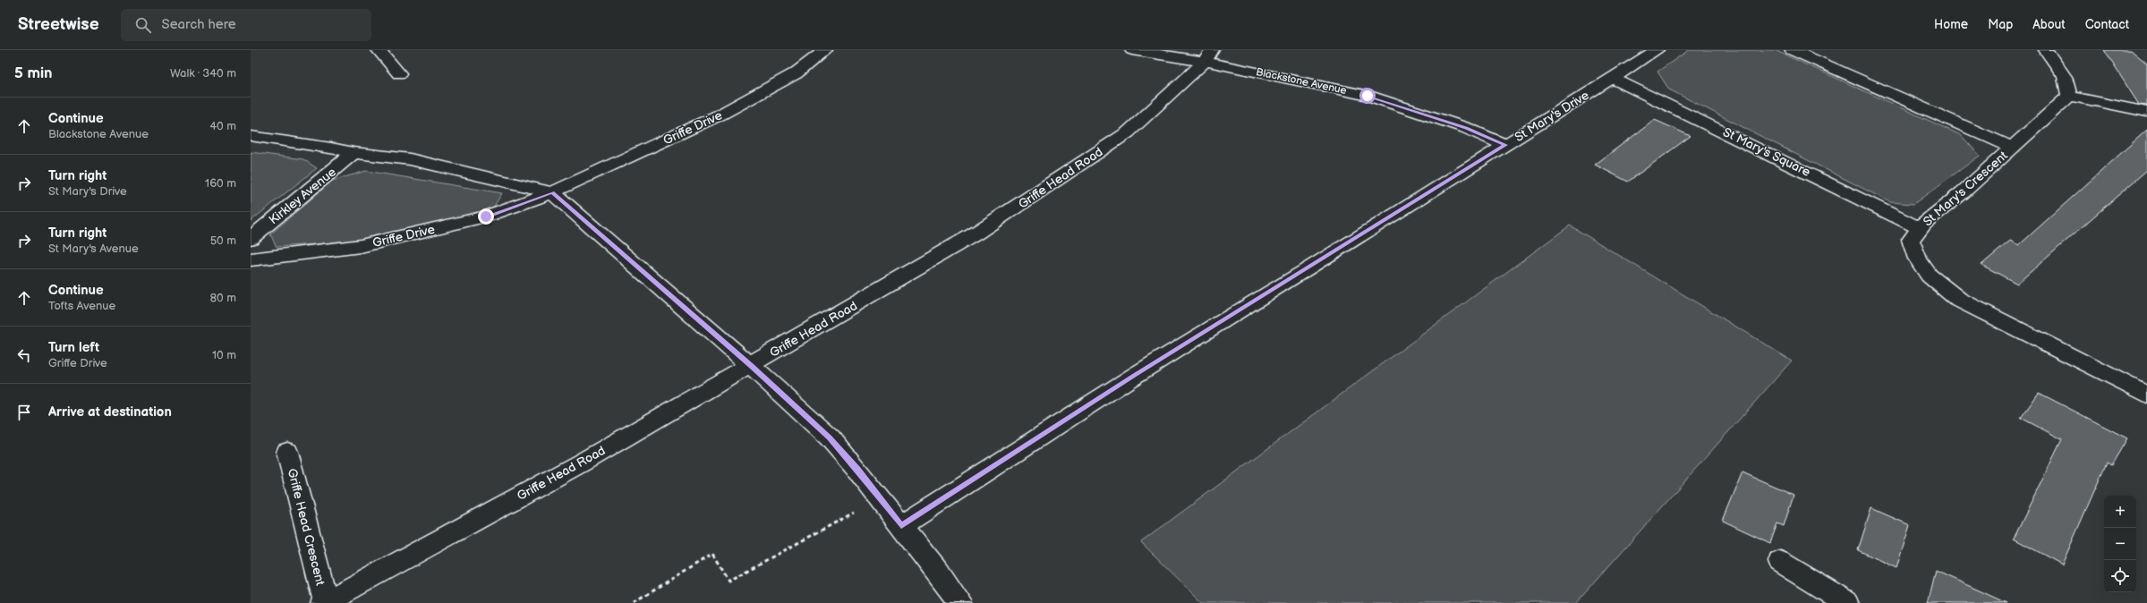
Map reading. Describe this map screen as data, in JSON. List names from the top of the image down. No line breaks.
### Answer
{"streets":{"street":["Blackstone Avenue","St Mary's Drive","Griffe Drive","St Mary's Square","Griffe Head Road","St Mary's Crescent","Kirkley Avenue","Griffe Head Crescent"]},"crossings":[["Blackstone Avenue","St Mary's Drive"],["Blackstone Avenue","Griffe Head Road"],["St Mary's Drive","St Mary's Square"],["St Mary's Square","St Mary's Crescent"],["Griffe Head Road","Griffe Head Crescent"]],"page":{"header":"Streetwise","search":"Search here","nav":["Home","Map","About","Contact"],"heading":["5 min","Walk · 340 m"],"list":[["Continue","Blackstone Avenue","40 m"],["Turn right","St Mary's Drive","160 m"],["Turn right","St Mary's Avenue","50 m"],["Continue","Tofts Avenue","80 m"],["Turn left","Griffe Drive","10 m"],"Arrive at destination"],"map_buttons":["+","−"]}}
